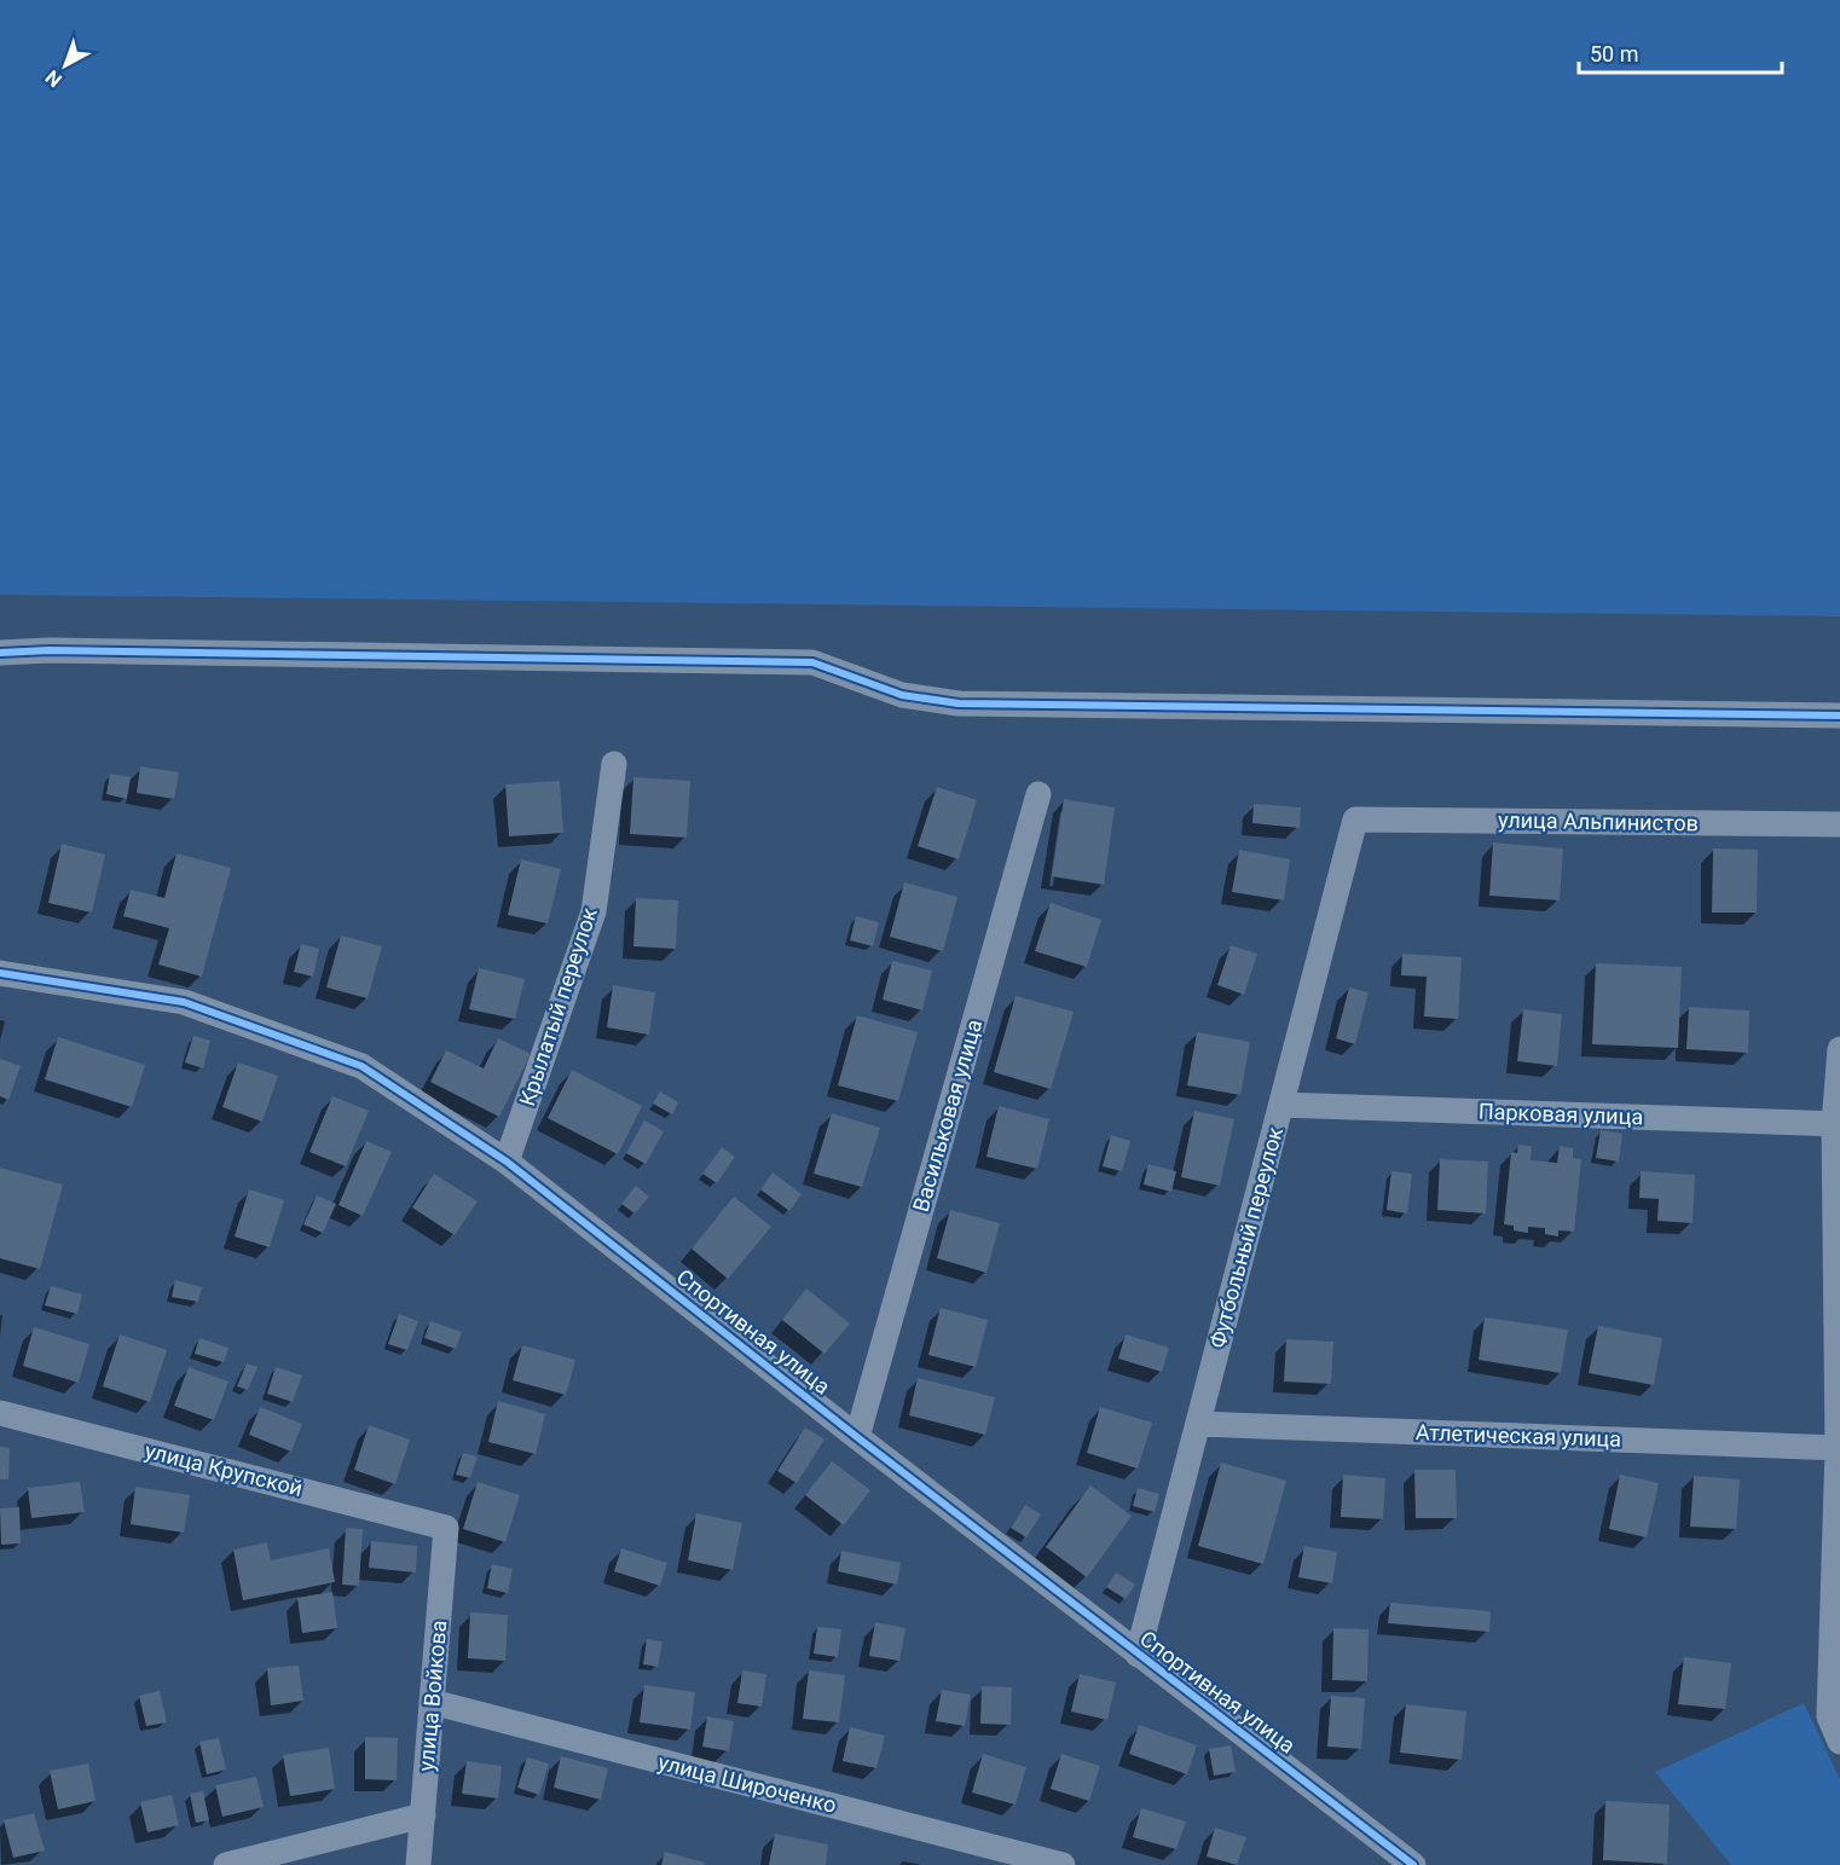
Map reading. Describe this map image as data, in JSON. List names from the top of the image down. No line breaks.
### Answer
{"streets":{"street":["улица Альпинистов","Крылатый переулок","Парковая улица","Васильковая улица","Футбольный переулок","Спортивная улица","Атлетическая улица","улица Крупской","улица Войкова","улица Широченко"]},"crossings":[["улица Альпинистов","Футбольный переулок"],["Крылатый переулок","Спортивная улица"],["Парковая улица","Футбольный переулок"],["Васильковая улица","Спортивная улица"],["Футбольный переулок","Спортивная улица"],["Футбольный переулок","Атлетическая улица"],["улица Крупской","улица Войкова"],["улица Войкова","улица Широченко"]],"scale_bar":"50 m","north":"bottom left"}
